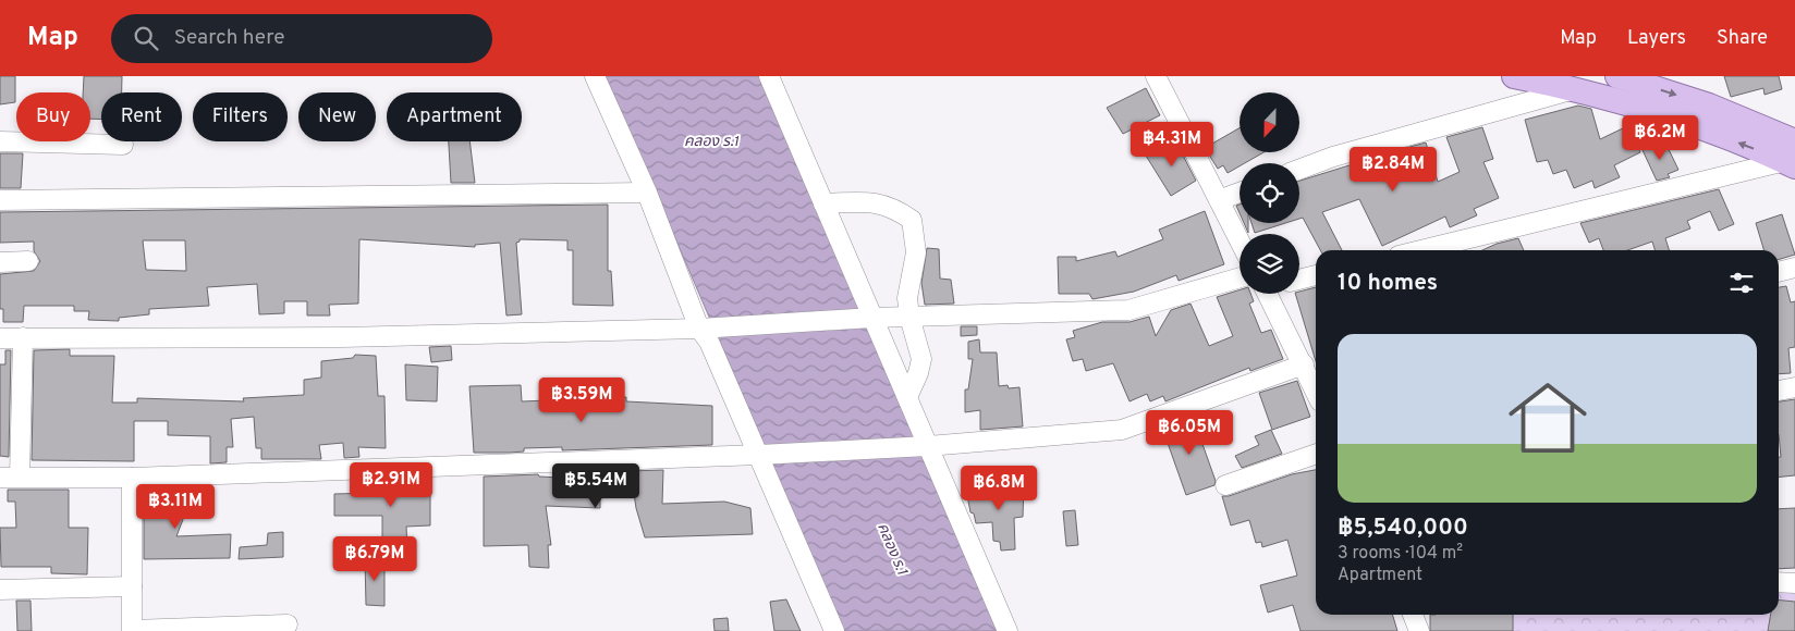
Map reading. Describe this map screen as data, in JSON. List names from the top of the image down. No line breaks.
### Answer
{"water":["คลอง ร.1"],"north":"bottom","page":{"header":"Map","search":"Search here","nav":["Map","Layers","Share"],"chip":["Buy","Rent","Filters","New","Apartment"],"price":["฿6.2M","฿4.31M","฿2.84M","฿3.59M","฿6.05M","฿2.91M","฿5.54M","฿6.8M","฿3.11M","฿6.79M"],"heading":"10 homes","list":[{"name":"฿5,540,000","note":"3 rooms · 104 m² · Apartment"}]}}
